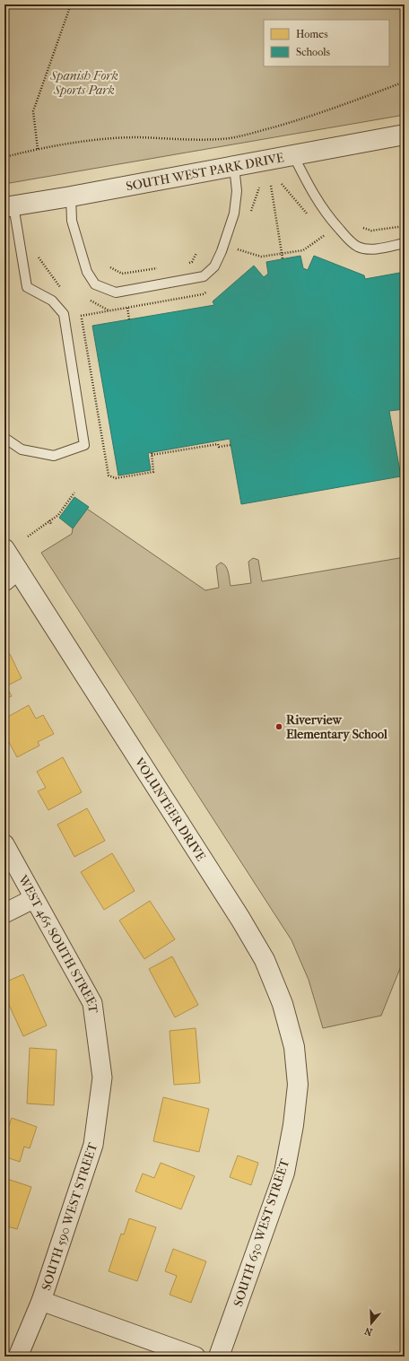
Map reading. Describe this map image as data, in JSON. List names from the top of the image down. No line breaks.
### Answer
{"streets":{"street":["SOUTH WEST PARK DRIVE","VOLUNTEER DRIVE","WEST 465 SOUTH STREET","SOUTH 590 WEST STREET","SOUTH 630 WEST STREET"]},"crossings":[["VOLUNTEER DRIVE","SOUTH 630 WEST STREET"],["WEST 465 SOUTH STREET","SOUTH 590 WEST STREET"]],"parks":["Spanish Fork Sports Park"],"places":["Riverview Elementary School"],"legend":["Homes","Schools"],"north":"bottom"}
